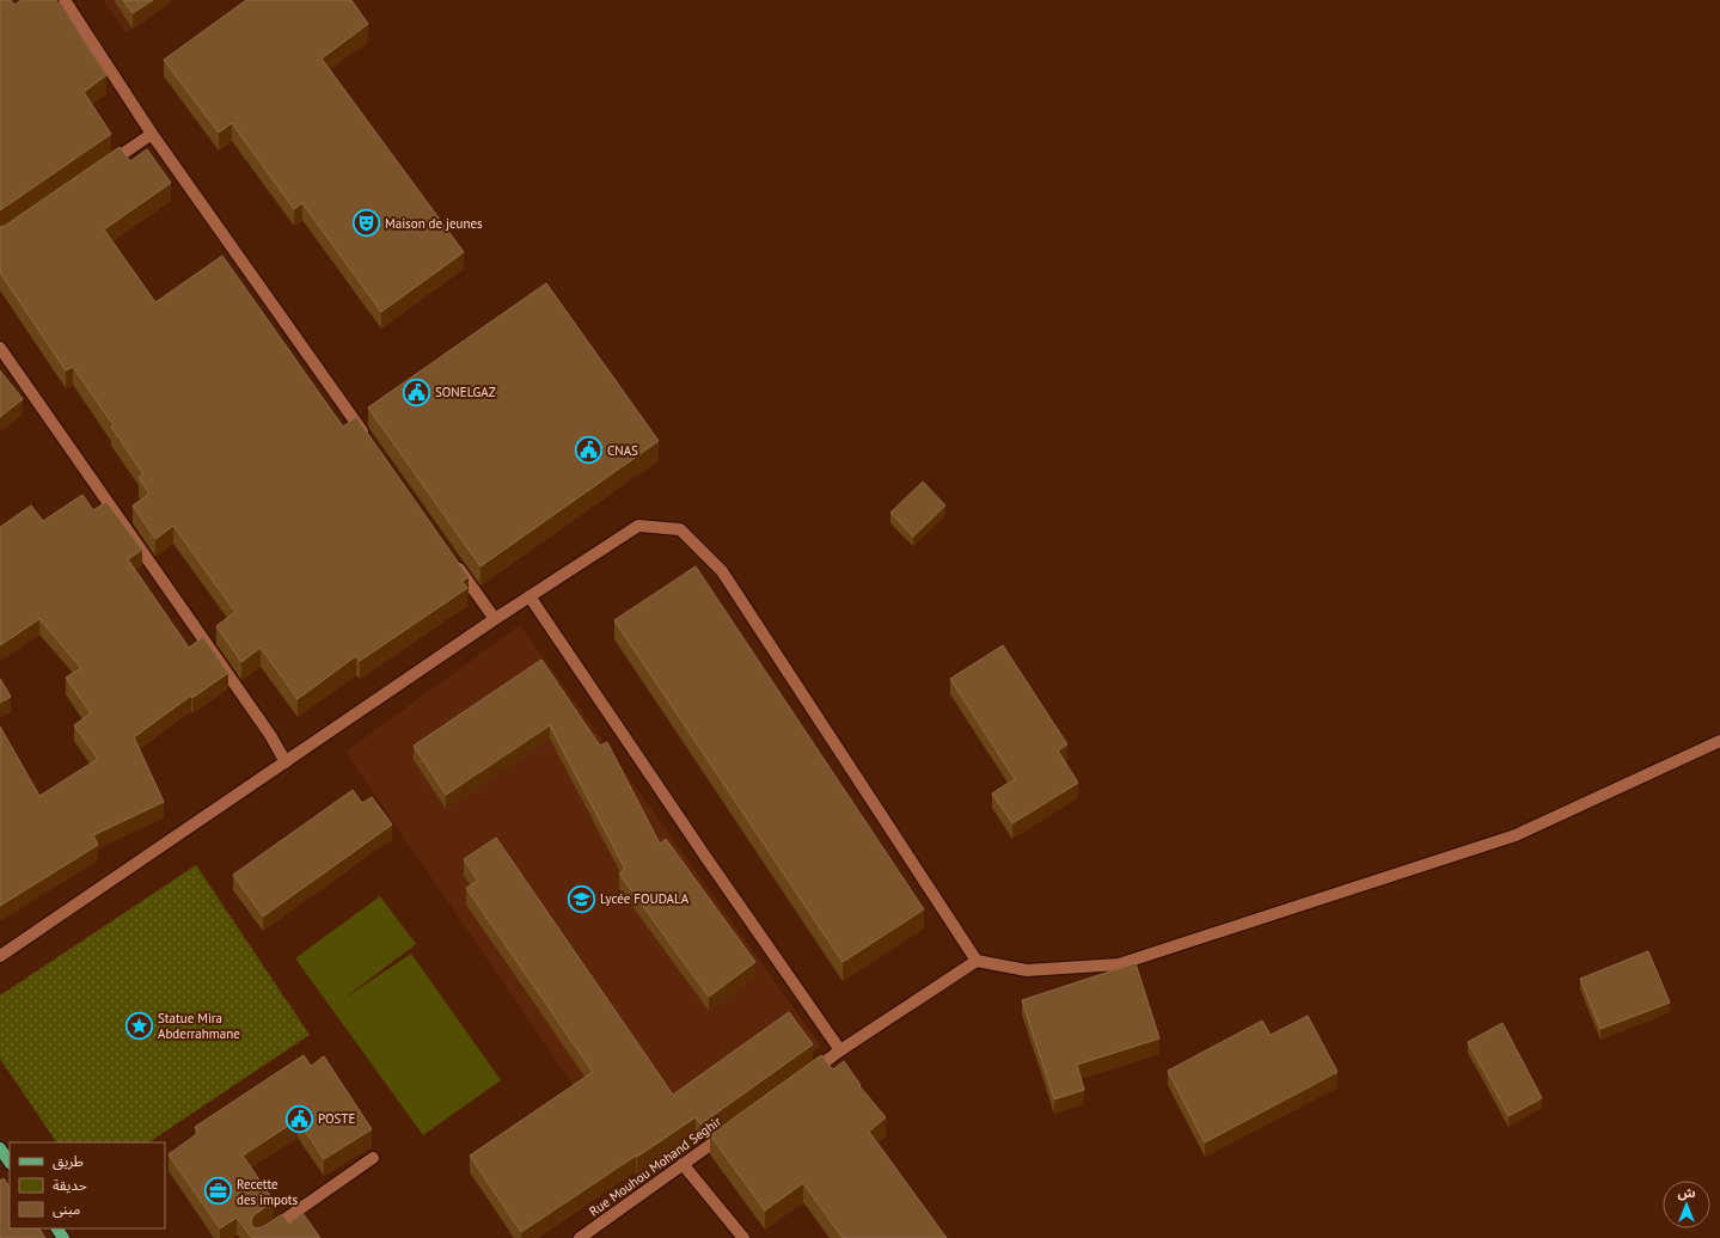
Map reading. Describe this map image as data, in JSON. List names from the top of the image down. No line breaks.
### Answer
{"streets":{"street":["Rue Mouhou Mohand Seghir"]},"places":{"theatre":["Maison de jeunes"],"public building":["SONELGAZ","CNAS","POSTE"],"school or university":["Lycée FOUDALA"],"place":["Statue Mira Abderrahmane"],"office":["Recette des impots"]},"legend":["طريق","حديقة","مبنى"],"north":"top"}
